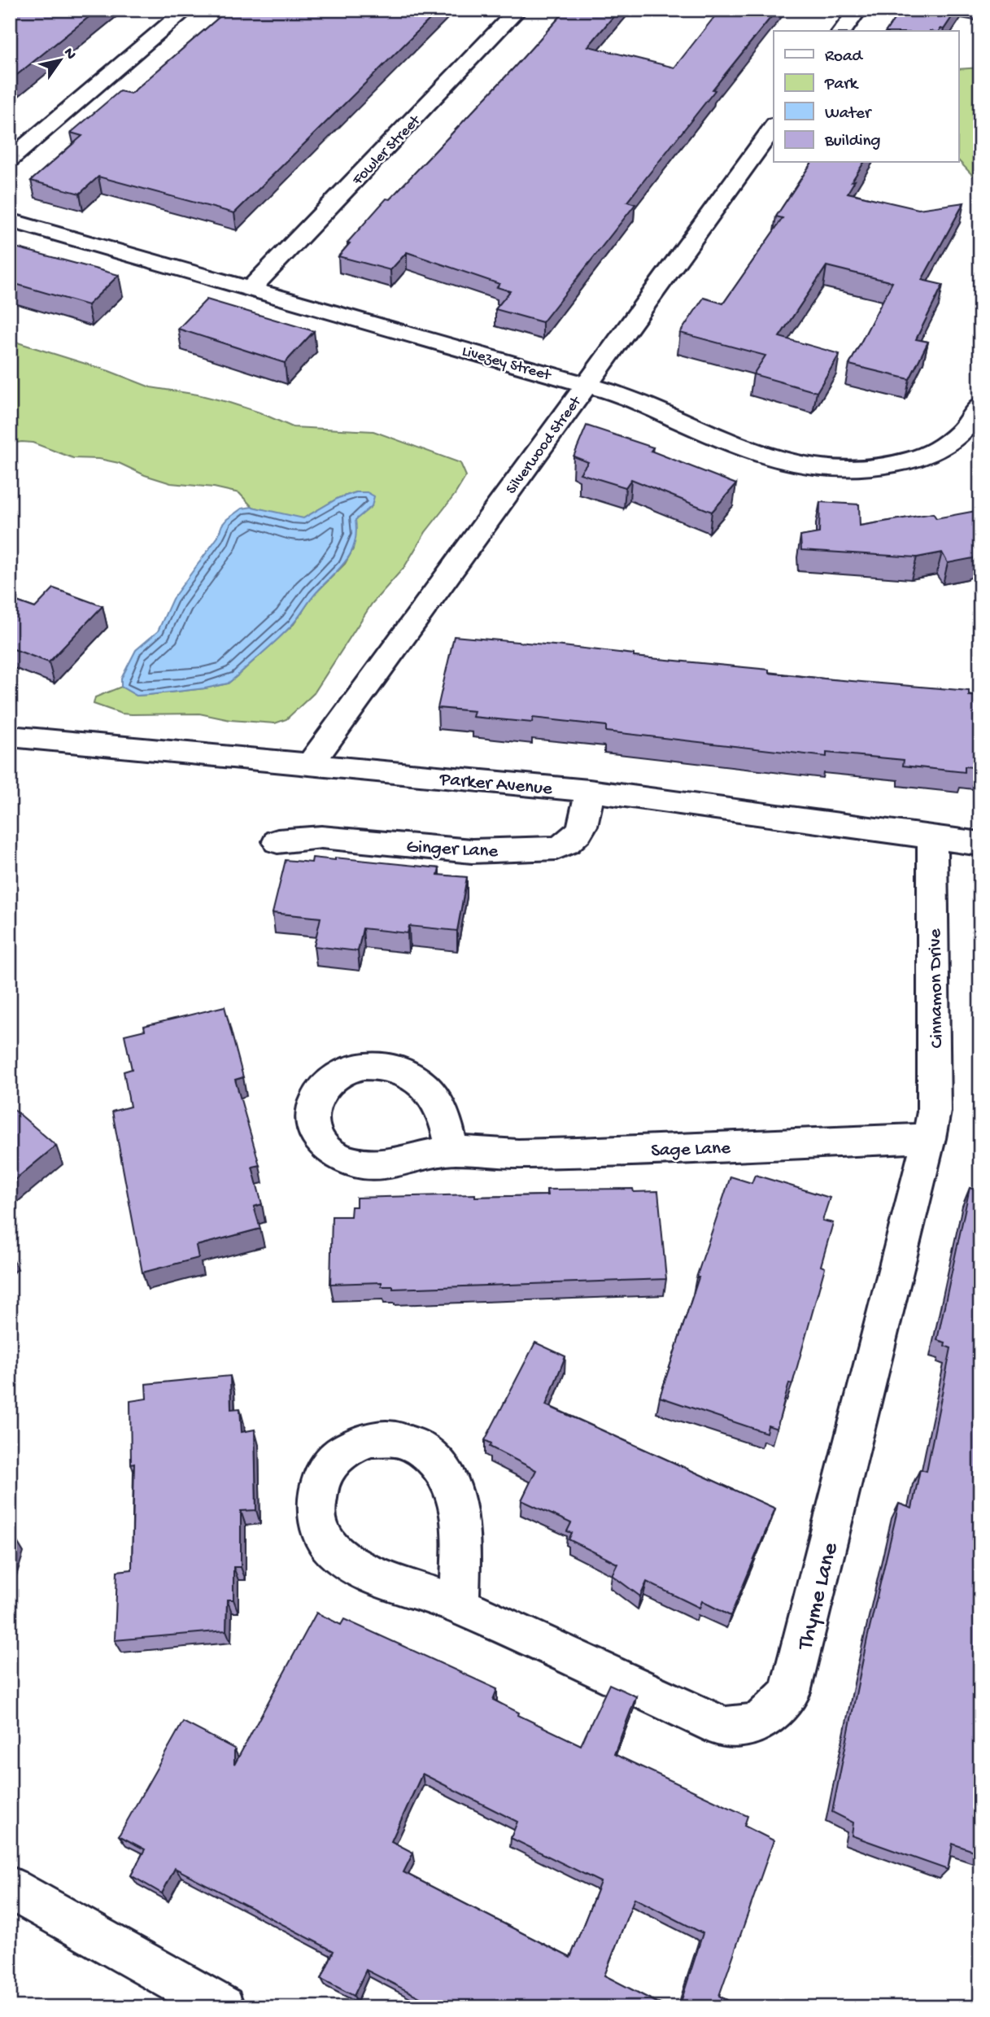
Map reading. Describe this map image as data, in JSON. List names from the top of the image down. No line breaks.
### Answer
{"streets":{"street":["Fowler Street","Livezey Street","Silverwood Street","Parker Avenue","Ginger Lane","Cinnamon Drive","Sage Lane","Thyme Lane"]},"crossings":[["Fowler Street","Livezey Street"],["Livezey Street","Silverwood Street"],["Silverwood Street","Parker Avenue"],["Parker Avenue","Ginger Lane"],["Parker Avenue","Cinnamon Drive"],["Cinnamon Drive","Sage Lane"],["Cinnamon Drive","Thyme Lane"],["Sage Lane","Thyme Lane"]],"legend":["Road","Park","Water","Building"],"north":"top right"}
